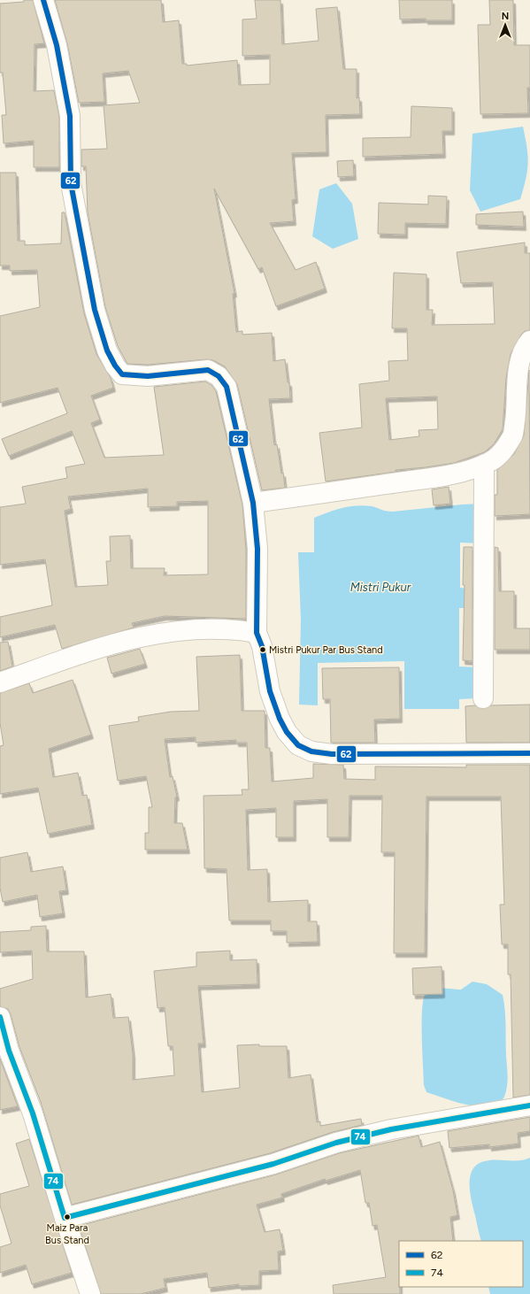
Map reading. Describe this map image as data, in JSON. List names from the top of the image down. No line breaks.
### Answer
{"water":["Mistri Pukur"],"places":["Mistri Pukur Par Bus Stand","Maiz Para Bus Stand"],"lines":["transit line 62","transit line 74"],"legend":["62","74"],"north":"top"}
